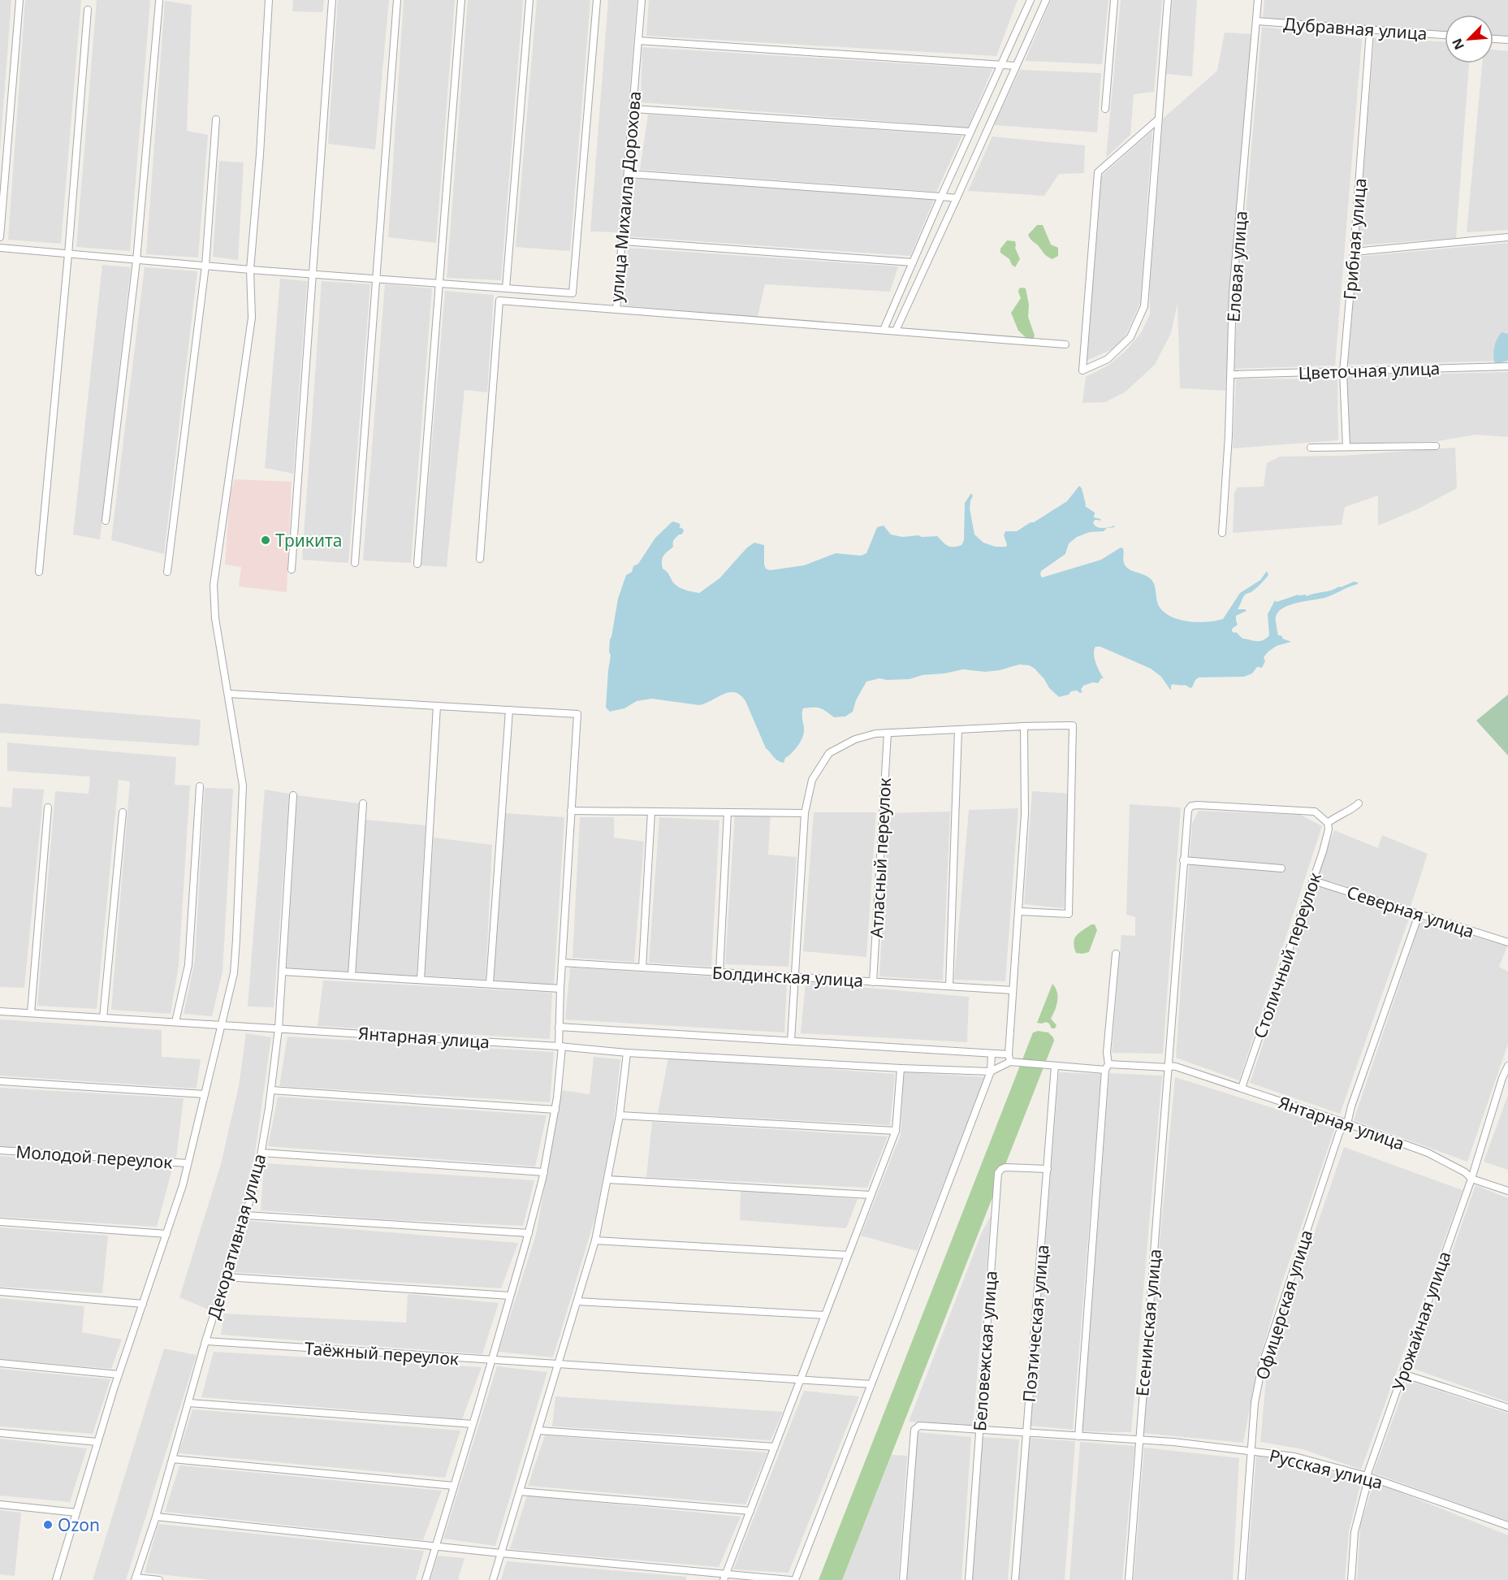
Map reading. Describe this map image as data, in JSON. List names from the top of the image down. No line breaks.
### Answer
{"streets":{"street":["Дубравная улица","улица Михаила Дорохова","Грибная улица","Еловая улица","Цветочная улица","Атласный переулок","Северная улица","Столичный переулок","Болдинская улица","Янтарная улица","Молодой переулок","Декоративная улица","Офицерская улица","Урожайная улица","Есенинская улица","Поэтическая улица","Беловежская улица","Таёжный переулок","Русская улица"]},"crossings":[["Дубравная улица","Грибная улица"],["Дубравная улица","Еловая улица"],["Грибная улица","Цветочная улица"],["Еловая улица","Цветочная улица"],["Атласный переулок","Болдинская улица"],["Северная улица","Столичный переулок"],["Северная улица","Офицерская улица"],["Столичный переулок","Янтарная улица"],["Столичный переулок","Есенинская улица"],["Янтарная улица","Декоративная улица"],["Янтарная улица","Офицерская улица"],["Янтарная улица","Урожайная улица"],["Янтарная улица","Есенинская улица"],["Янтарная улица","Поэтическая улица"],["Декоративная улица","Таёжный переулок"],["Офицерская улица","Русская улица"],["Урожайная улица","Русская улица"],["Есенинская улица","Русская улица"],["Поэтическая улица","Беловежская улица"],["Поэтическая улица","Русская улица"],["Беловежская улица","Русская улица"]],"places":["Трикита","Ozon"],"north":"bottom left"}
